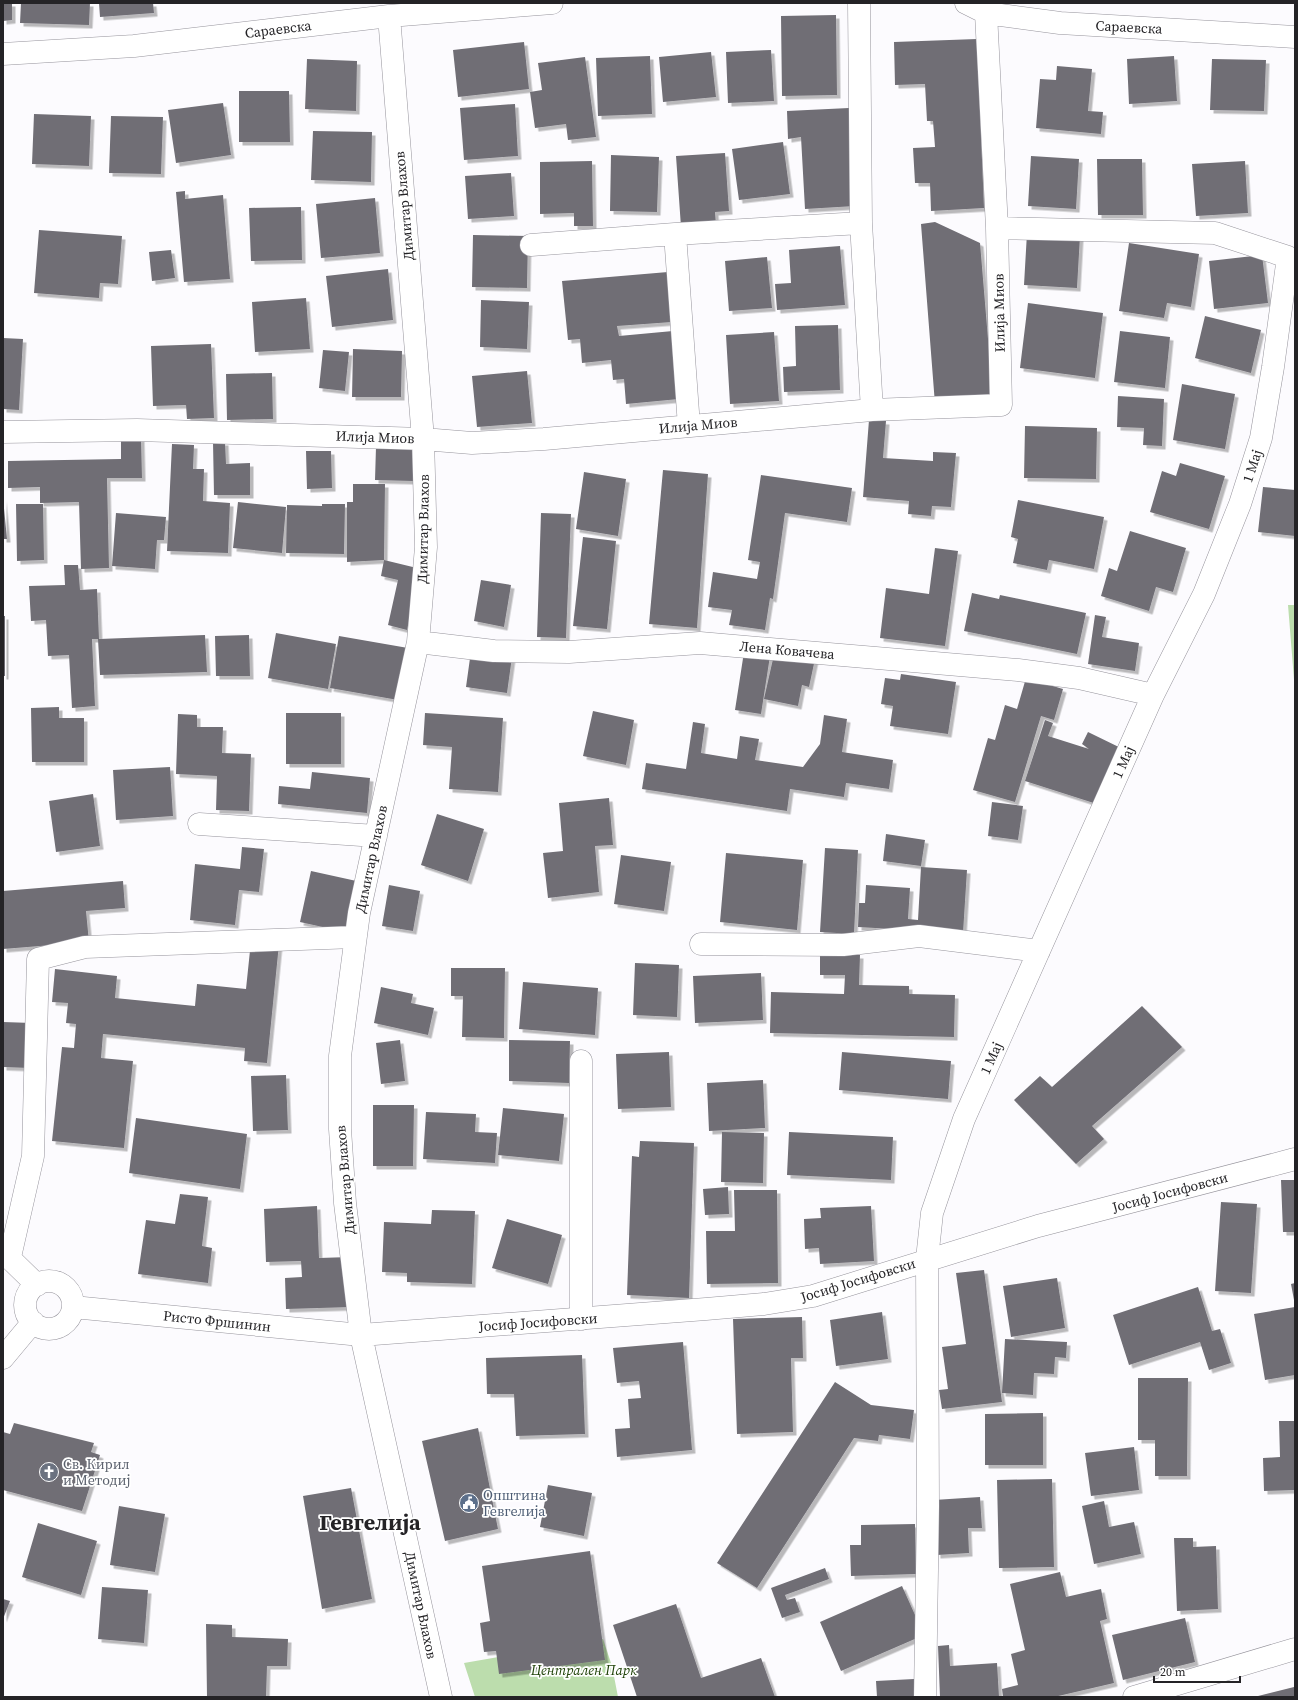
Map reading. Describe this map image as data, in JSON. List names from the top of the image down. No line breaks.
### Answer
{"streets":{"street":["Сараевска","Димитар Влахов","Илија Миов","1 Мај","Лена Ковачева","Јосиф Јосифовски","Ристо Фршинин"]},"crossings":[["Сараевска","Димитар Влахов"],["Сараевска","Илија Миов"],["Димитар Влахов","Илија Миов"],["Димитар Влахов","Лена Ковачева"],["Димитар Влахов","Јосиф Јосифовски"],["Димитар Влахов","Ристо Фршинин"],["Илија Миов","1 Мај"],["1 Мај","Лена Ковачева"],["1 Мај","Јосиф Јосифовски"],["Јосиф Јосифовски","Ристо Фршинин"]],"districts":["Гевгелија"],"parks":["Централен Парк"],"places":{"church":["Св. Кирил и Методиј"],"public building":["Општина Гевгелија"]},"scale_bar":"20 m"}
